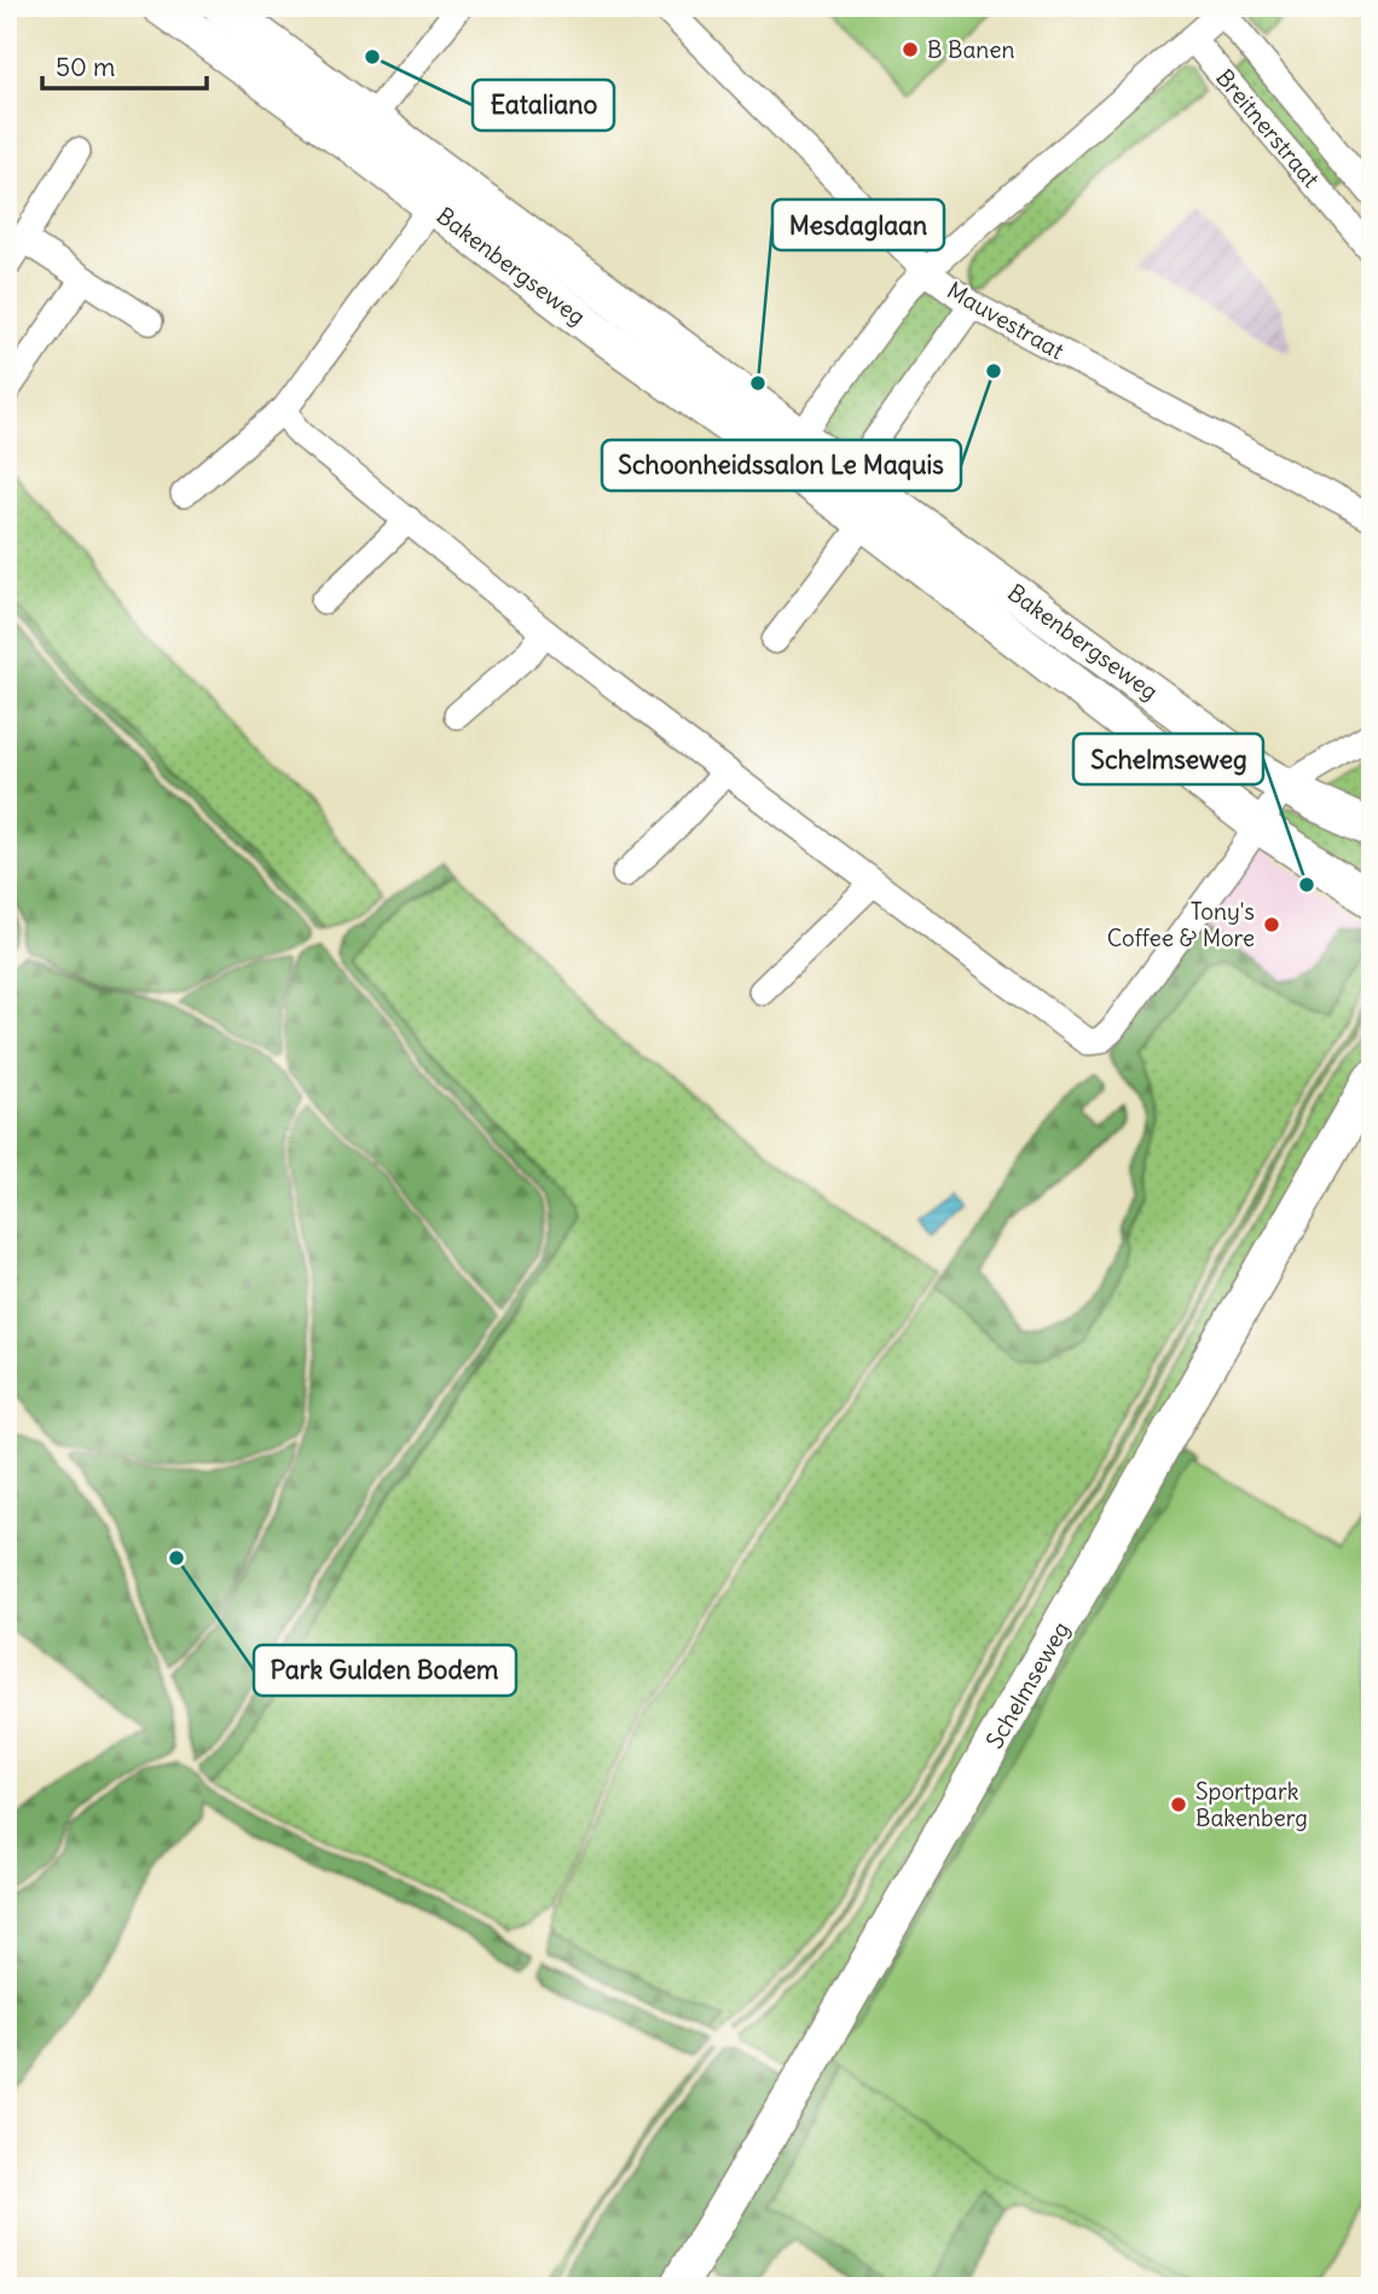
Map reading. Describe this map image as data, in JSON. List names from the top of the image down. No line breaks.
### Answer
{"streets":{"street":["Breitnerstraat","Bakenbergseweg","Mauvestraat","Schelmseweg"]},"places":["B Banen","Eataliano","Schoonheidssalon Le Maquis","Mesdaglaan","Schelmseweg","Tony's Coffee & More","Park Gulden Bodem","Sportpark Bakenberg"],"scale_bar":"50 m"}
